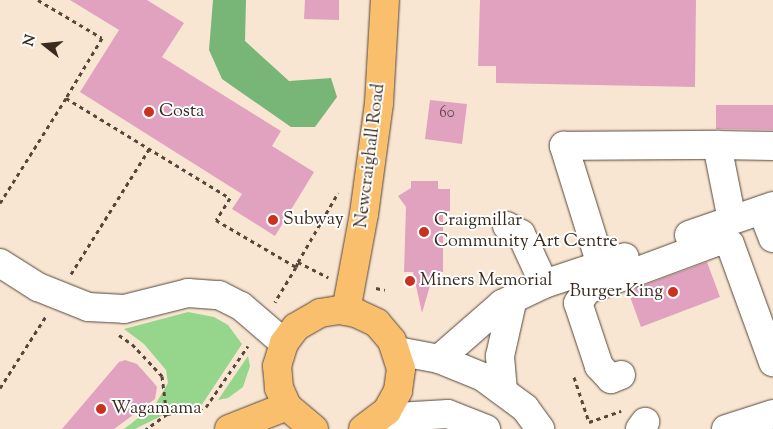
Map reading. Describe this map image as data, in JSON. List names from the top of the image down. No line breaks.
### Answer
{"streets":{"main road":["Newcraighall Road"]},"places":["Costa","Subway","Craigmillar Community Art Centre","Miners Memorial","Burger King","Wagamama"],"house_numbers":["60"],"north":"left"}
